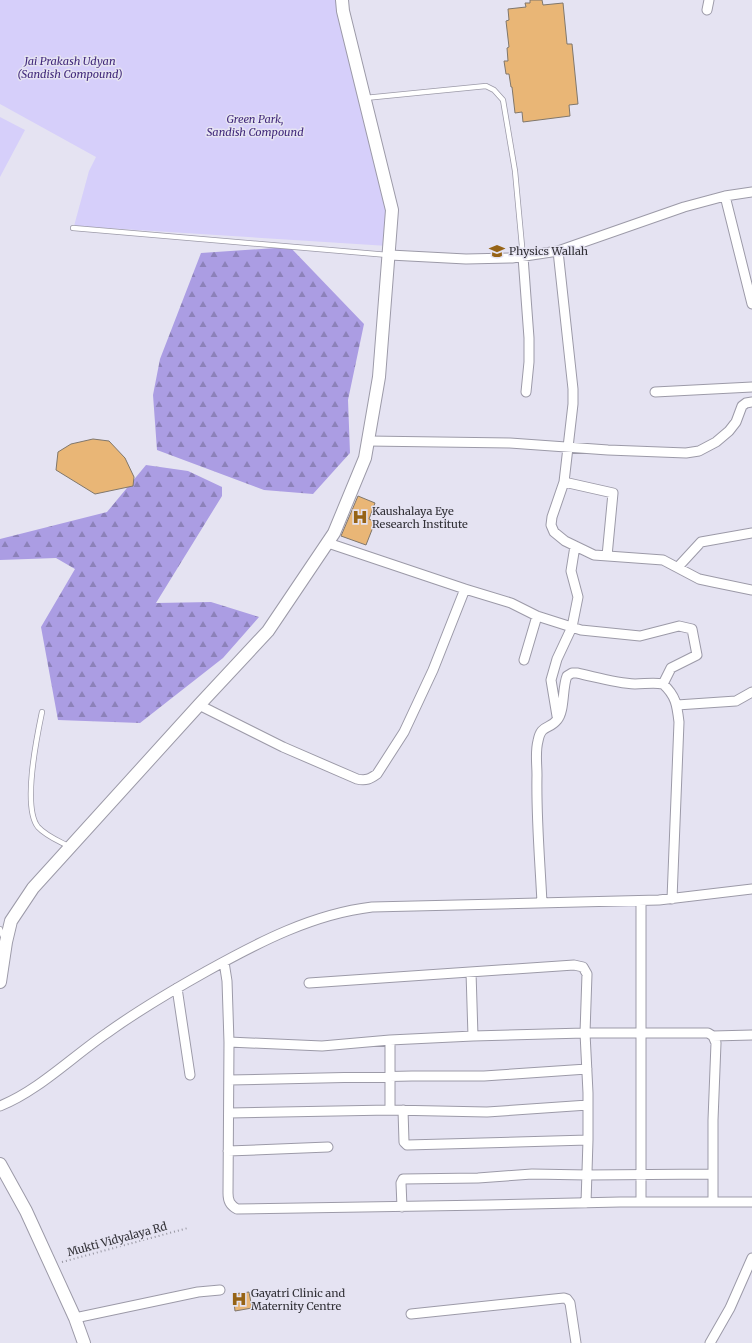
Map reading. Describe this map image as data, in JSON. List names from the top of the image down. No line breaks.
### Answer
{"streets":{"path":["Mukti Vidyalaya Rd"]},"parks":["Jai Prakash Udyan (Sandish Compound)","Green Park, Sandish Compound"],"places":{"school or university":["Physics Wallah"],"hospital":["Kaushalaya Eye Research Institute","Gayatri Clinic and Maternity Centre"]}}
